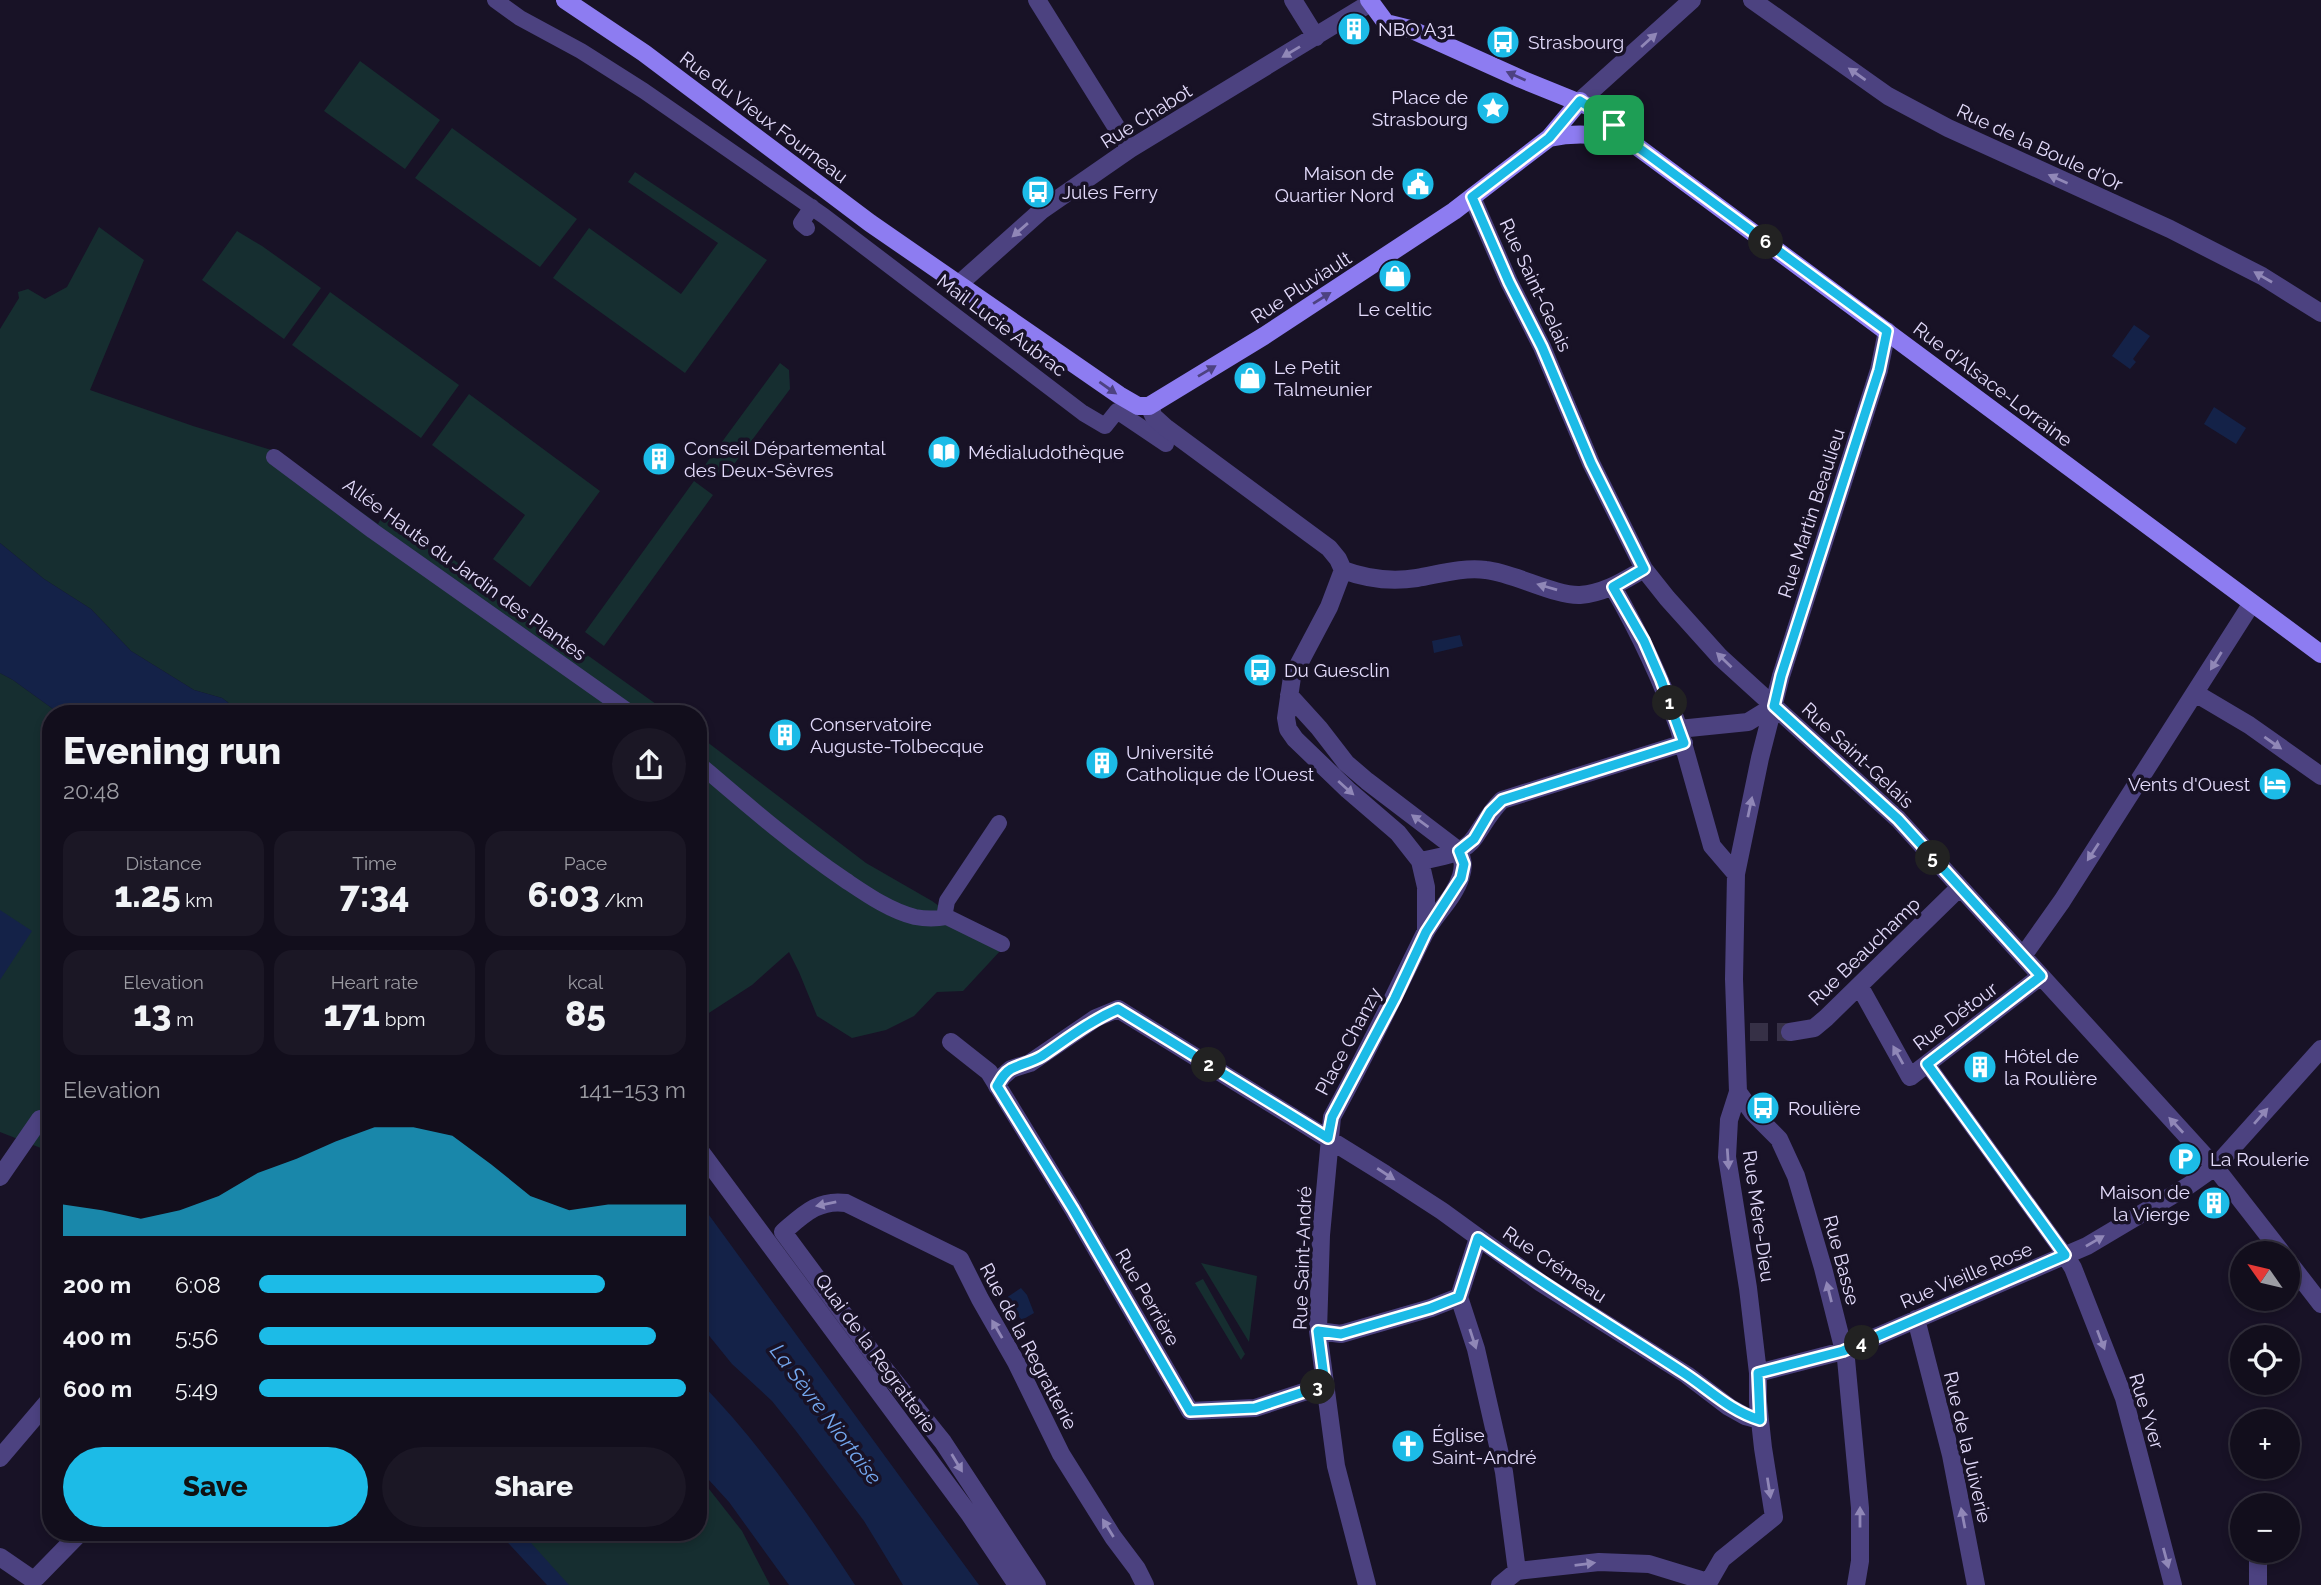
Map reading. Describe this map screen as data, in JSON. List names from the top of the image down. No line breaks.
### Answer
{"streets":{"main road":["Rue du Vieux Fourneau","Rue Pluviault","Rue d'Alsace-Lorraine"],"street":["Rue Chabot","Rue de la Boule d'Or","Rue Saint-Gelais","Mail Lucie Aubrac","Rue Martin Beaulieu","Allée Haute du Jardin des Plantes","Rue Beauchamp","Rue Détour","Place Chanzy","Rue Mère-Dieu","Rue Saint-André","Rue Basse","Rue Crémeau","Rue Vieille Rose","Rue Perrière","Rue de la Regratterie","Quai de la Regratterie","Rue Yver","Rue de la Juiverie"]},"crossings":[["Rue Chabot","Rue du Vieux Fourneau"],["Rue du Vieux Fourneau","Rue Pluviault"],["Rue Saint-Gelais","Rue Pluviault"],["Rue Saint-Gelais","Rue Martin Beaulieu"],["Rue Saint-Gelais","Rue Beauchamp"],["Rue Saint-Gelais","Rue Détour"],["Rue Saint-Gelais","Rue Mère-Dieu"],["Rue Saint-Gelais","Rue Vieille Rose"],["Rue d'Alsace-Lorraine","Rue Martin Beaulieu"],["Rue Martin Beaulieu","Rue Mère-Dieu"],["Rue Beauchamp","Rue Détour"],["Place Chanzy","Rue Saint-André"],["Place Chanzy","Rue Crémeau"],["Rue Mère-Dieu","Rue Basse"],["Rue Mère-Dieu","Rue Crémeau"],["Rue Mère-Dieu","Rue Vieille Rose"],["Rue Saint-André","Rue Crémeau"],["Rue Saint-André","Rue Perrière"],["Rue Basse","Rue Vieille Rose"],["Rue Vieille Rose","Rue Yver"],["Rue Vieille Rose","Rue de la Juiverie"],["Rue de la Regratterie","Quai de la Regratterie"]],"one_way":["Rue Chabot","Rue de la Boule d'Or","Rue Pluviault","Rue Basse","Rue Vieille Rose","Rue de la Regratterie","Rue Yver","Rue de la Juiverie"],"water":["La Sèvre Niortaise"],"places":{"building":["NBO A31","Conseil Départemental des Deux-Sèvres","Conservatoire Auguste-Tolbecque","Université Catholique de l’Ouest","Hôtel de la Roulière","Maison de la Vierge"],"bus stop":["Strasbourg","Jules Ferry","Du Guesclin","Roulière"],"place":["Place de Strasbourg"],"public building":["Maison de Quartier Nord"],"shop":["Le celtic","Le Petit Talmeunier"],"library":["Médialudothèque"],"hotel":["Vents d'Ouest"],"parking":["La Roulerie"],"church":["Église Saint-André"]},"north":"top left","page":{"pins":["6","1","5","2","4","3"],"heading":["Evening run","20:48"],"stats":[["Distance","1.25 km"],["Time","7:34"],["Pace","6:03 /km"],["Elevation","13 m"],["Heart rate","171 bpm"],["kcal","85"]],"chart":["Elevation","141–153 m"],"map_buttons":["+","−"],"list":[{"name":"200 m","note":"6:08"},{"name":"400 m","note":"5:56"},{"name":"600 m","note":"5:49"}],"buttons":["Save","Share"]}}
